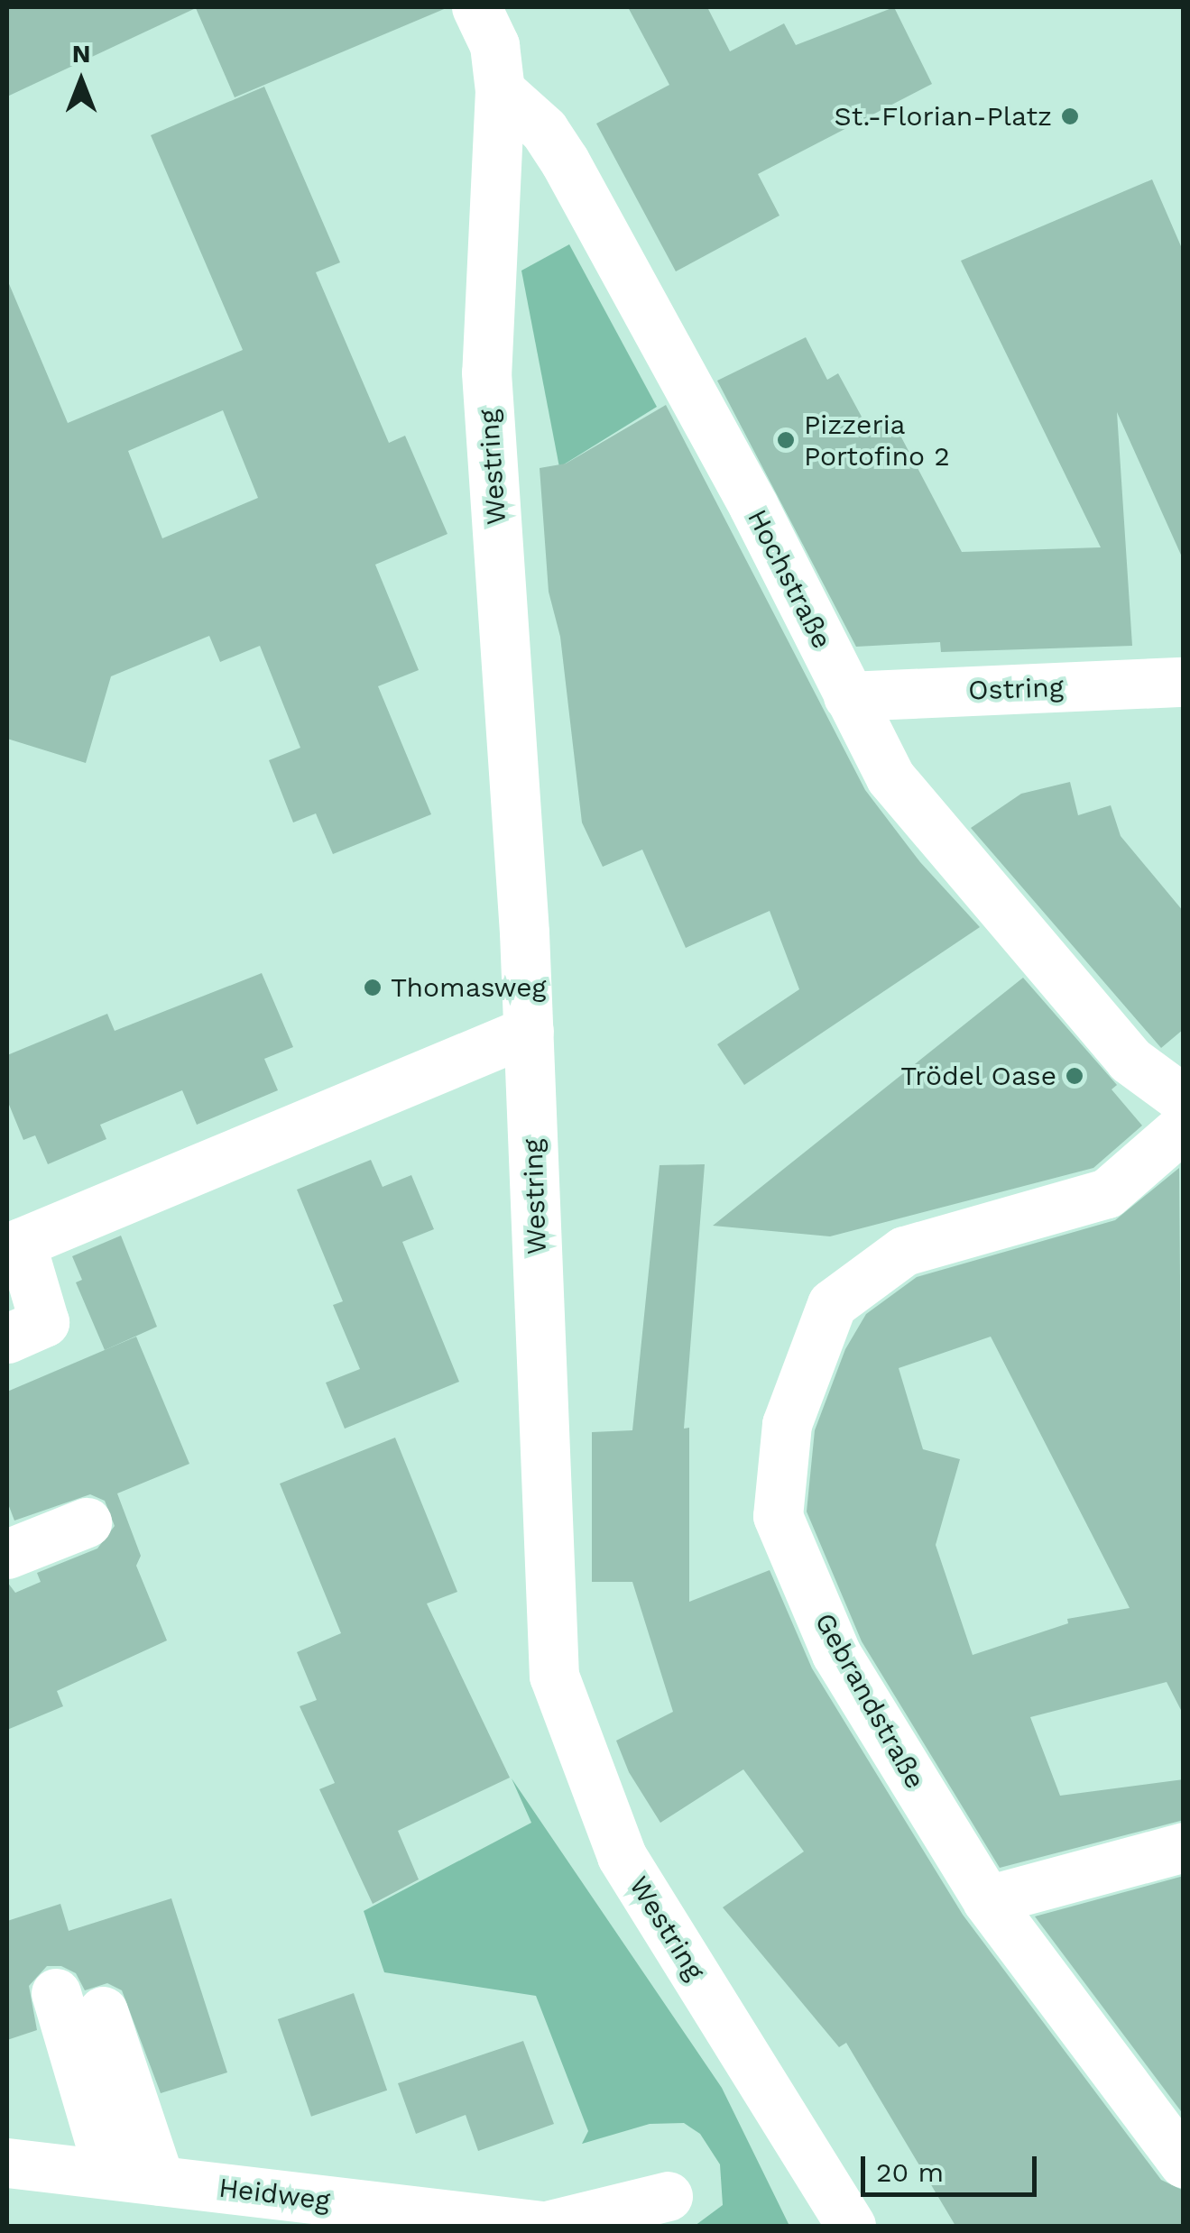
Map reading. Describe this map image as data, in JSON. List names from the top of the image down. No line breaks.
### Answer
{"streets":{"street":["Westring","Hochstraße","Ostring","Gebrandstraße","Heidweg"]},"crossings":[["Westring","Hochstraße"],["Hochstraße","Ostring"]],"places":["St.-Florian-Platz","Pizzeria Portofino 2","Thomasweg","Trödel Oase"],"scale_bar":"20 m","north":"top"}
